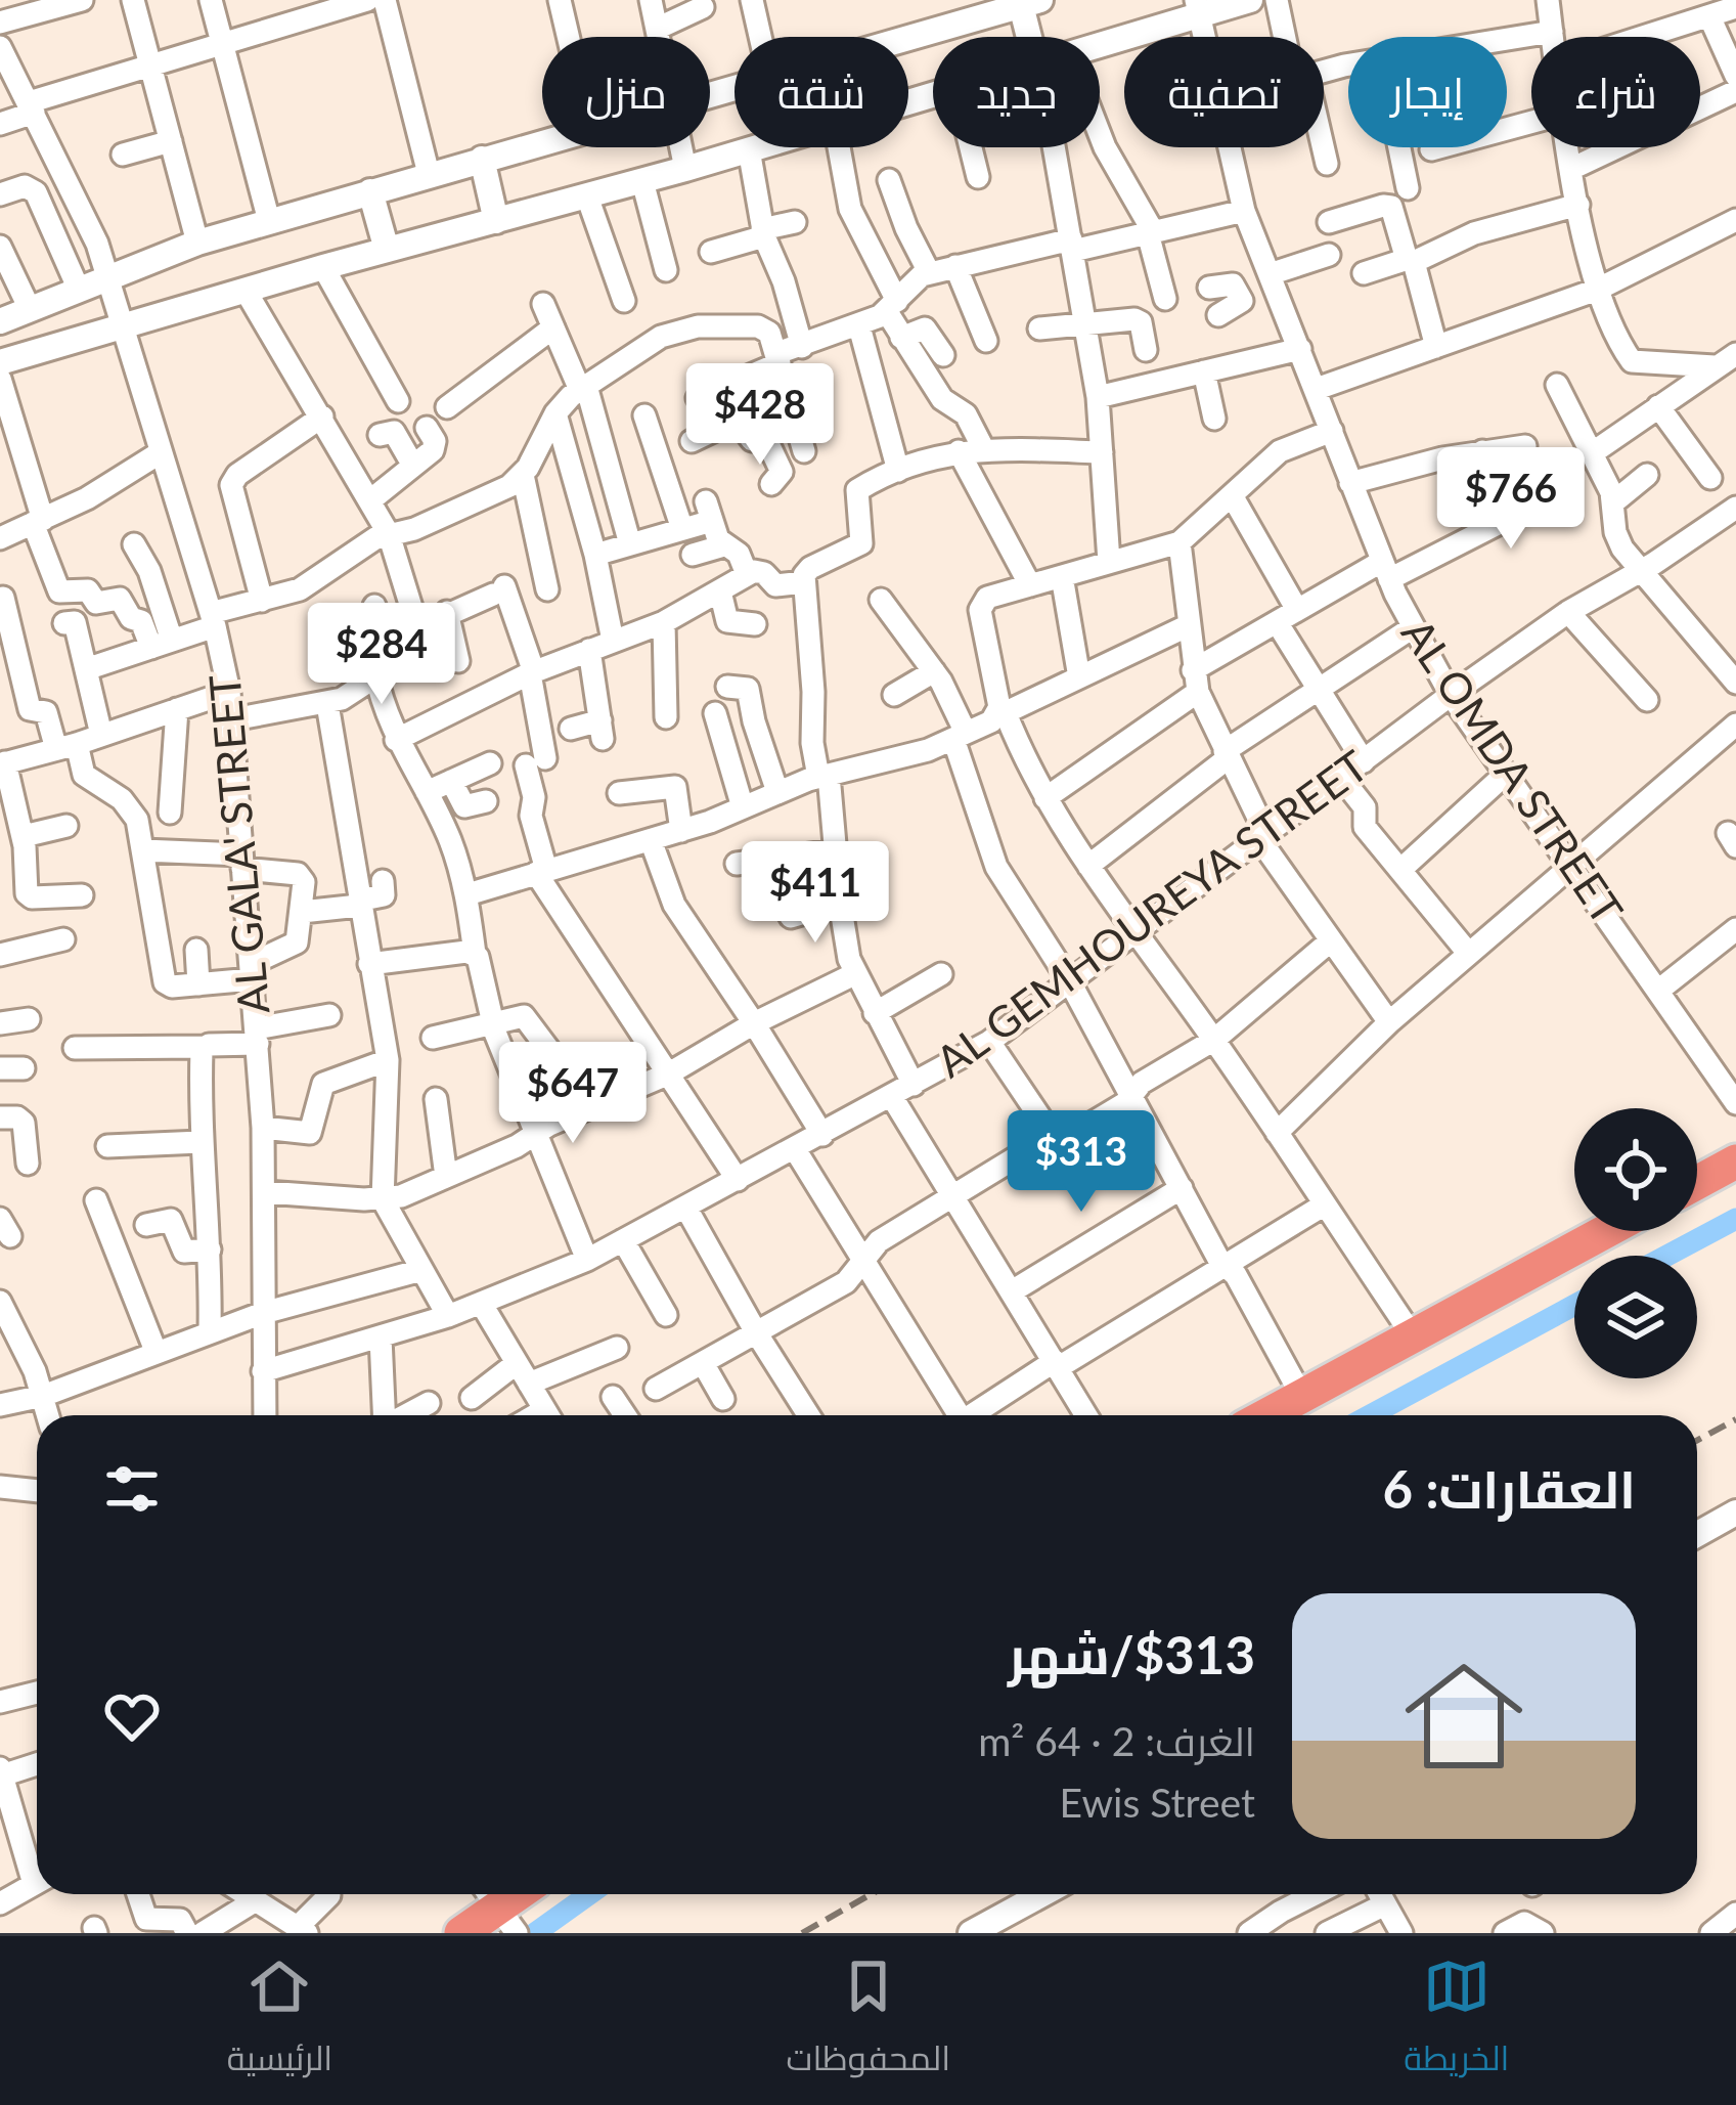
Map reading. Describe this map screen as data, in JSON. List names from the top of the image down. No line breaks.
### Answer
{"streets":{"street":["AL OMDA STREET","AL GALA' STREET","AL GEMHOUREYA STREET"]},"crossings":[["AL OMDA STREET","AL GEMHOUREYA STREET"],["AL GALA' STREET","AL GEMHOUREYA STREET"]],"page":{"chip":["شراء","إيجار","تصفية","جديد","شقة","منزل"],"price":["$428","$766","$284","$411","$647","$313"],"heading":"العقارات: 6","list":[{"name":"$313/شهر","note":"الغرف: 2 · 64 m² · Ewis Street"}],"tabs":["الخريطة","المحفوظات","الرئيسية"]}}
